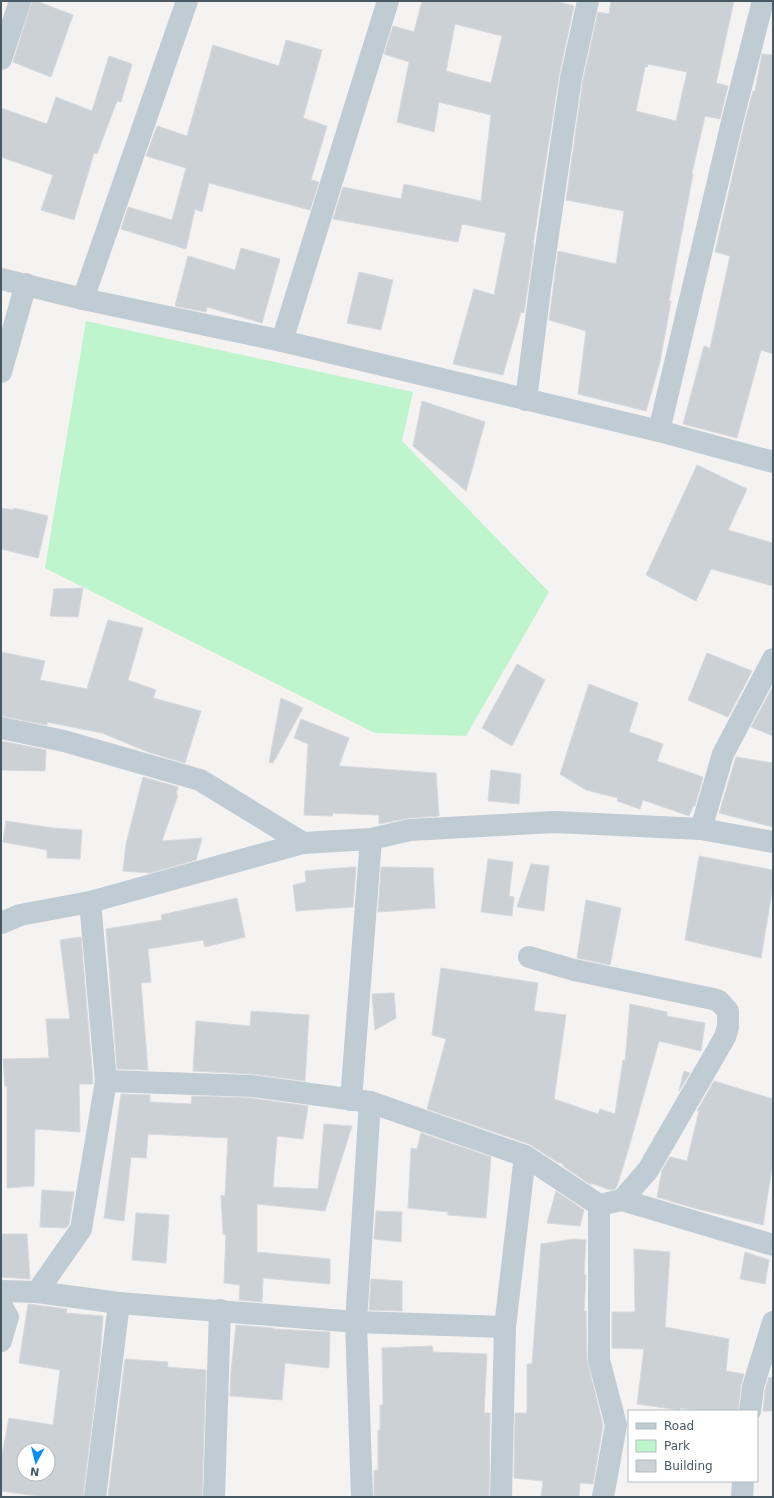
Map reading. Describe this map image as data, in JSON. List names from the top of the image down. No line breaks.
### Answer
{"legend":["Road","Park","Building"],"north":"bottom"}
